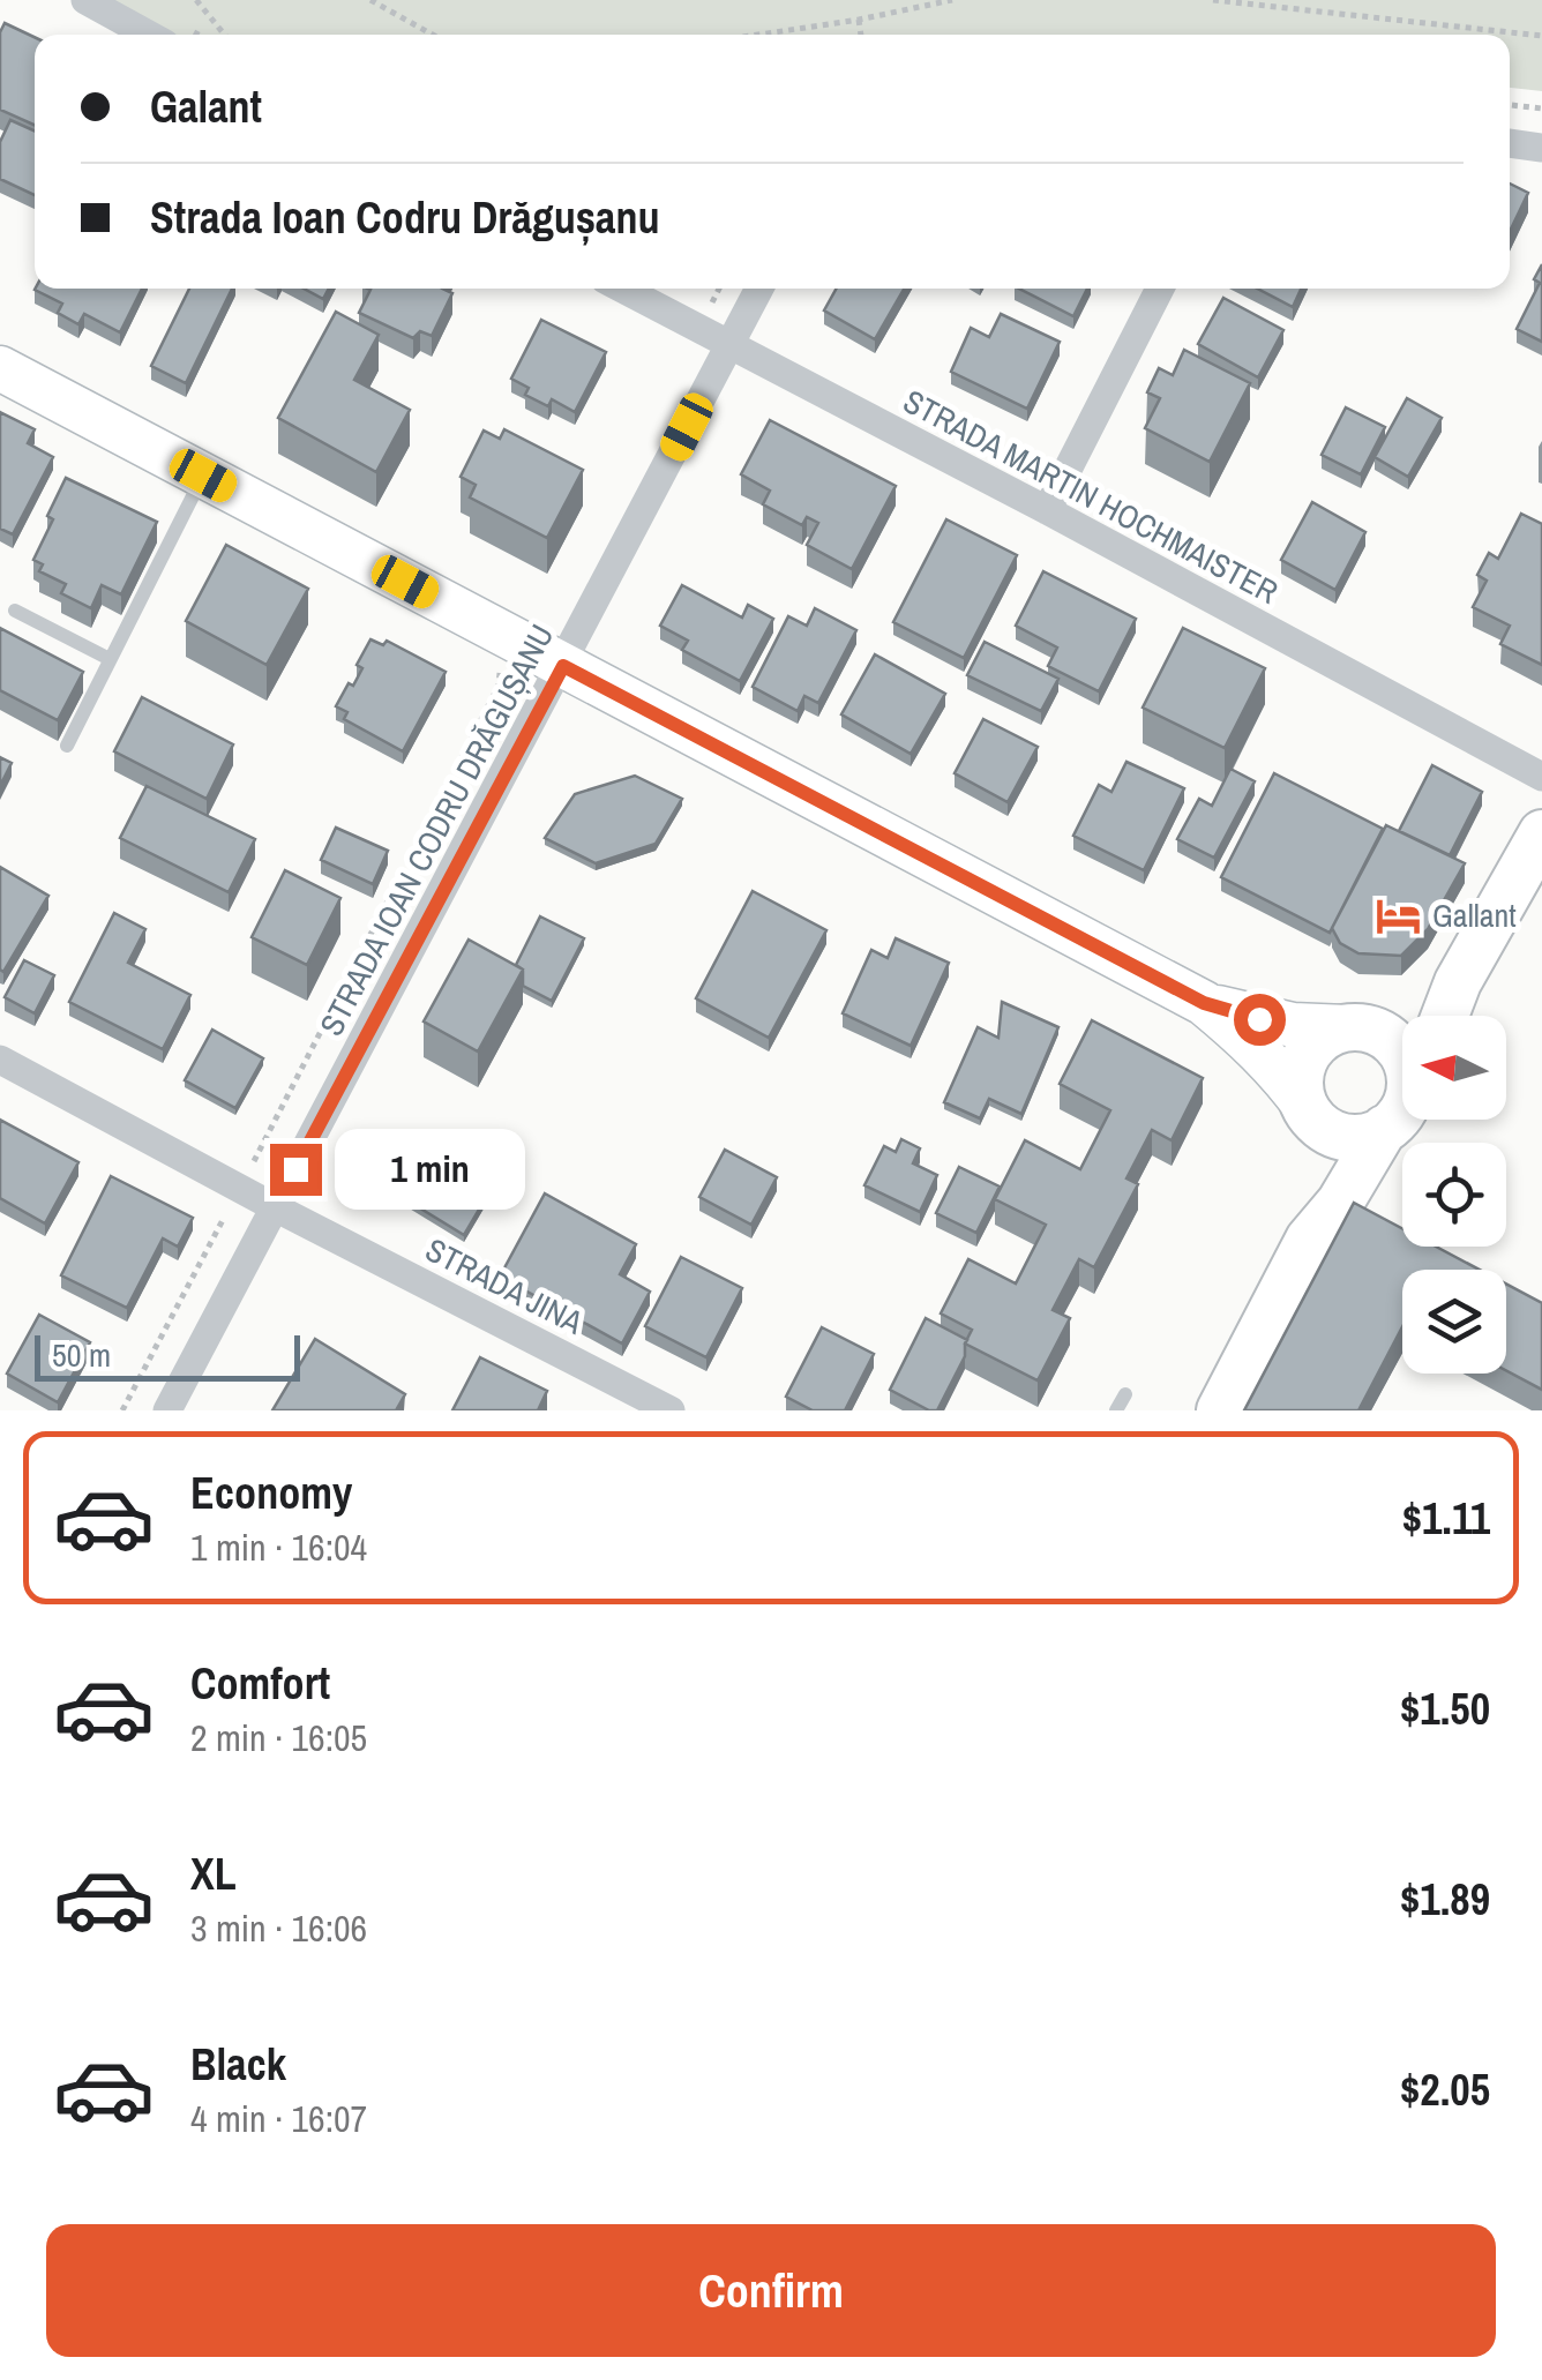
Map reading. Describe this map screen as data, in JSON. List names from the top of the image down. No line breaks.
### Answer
{"streets":{"street":["STRADA MARTIN HOCHMAISTER","STRADA IOAN CODRU DRĂGUȘANU","STRADA JINA"]},"crossings":[["STRADA MARTIN HOCHMAISTER","STRADA IOAN CODRU DRĂGUȘANU"],["STRADA IOAN CODRU DRĂGUȘANU","STRADA JINA"]],"places":{"hotel":["Gallant"]},"scale_bar":"50 m","north":"left","page":{"banner":["Galant","Strada Ioan Codru Drăgușanu"],"bubble":"1 min","scale":"50 m","list":[{"name":"Economy","note":"1 min · 16:04","value":"$1.11"},{"name":"Comfort","note":"2 min · 16:05","value":"$1.50"},{"name":"XL","note":"3 min · 16:06","value":"$1.89"},{"name":"Black","note":"4 min · 16:07","value":"$2.05"}],"buttons":"Confirm"}}
